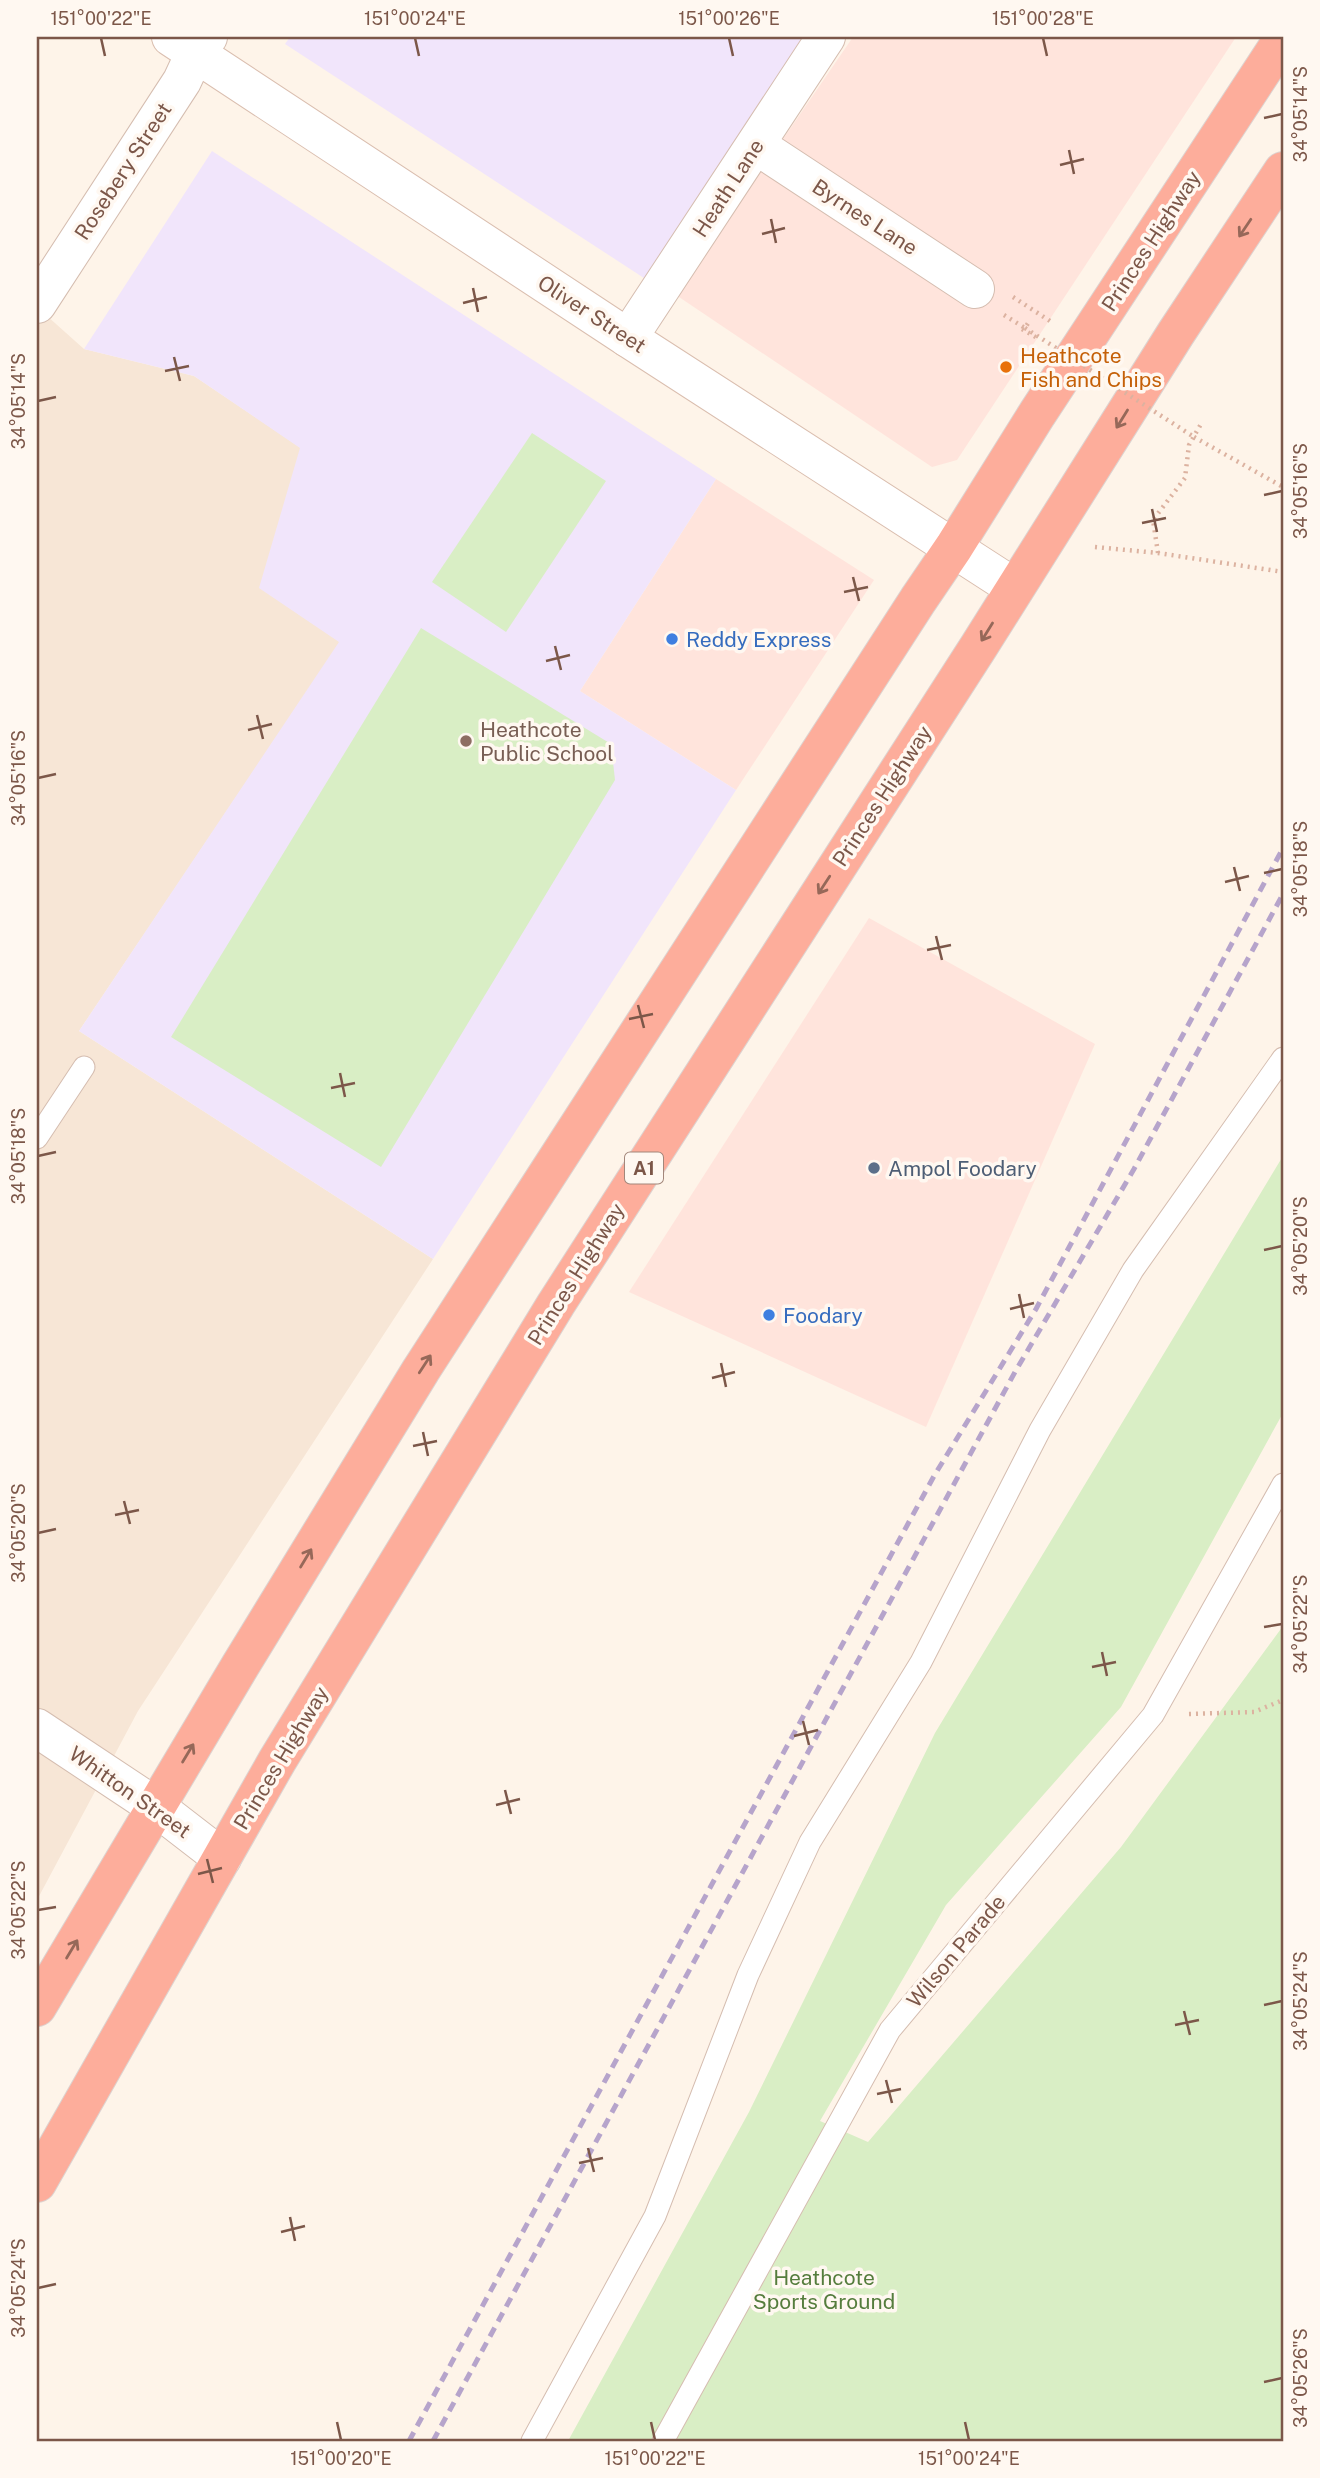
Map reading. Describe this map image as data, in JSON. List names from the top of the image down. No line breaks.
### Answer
{"streets":{"highway":["Princes Highway","A1"],"street":["Rosebery Street","Heath Lane","Byrnes Lane","Oliver Street","Whitton Street"],"lane":["Wilson Parade"]},"crossings":[["Rosebery Street","Oliver Street"],["Heath Lane","Byrnes Lane"],["Heath Lane","Oliver Street"],["Princes Highway","Oliver Street"],["Princes Highway","Whitton Street"]],"parks":["Heathcote Sports Ground"],"places":["Heathcote Fish and Chips","Reddy Express","Heathcote Public School","Ampol Foodary","Foodary"],"coordinates":["151°00'22\"E","151°00'24\"E","151°00'26\"E","151°00'28\"E","34°05'14\"S","34°05'16\"S","34°05'18\"S","34°05'20\"S","34°05'22\"S","34°05'24\"S","34°05'26\"S","151°00'20\"E"]}
